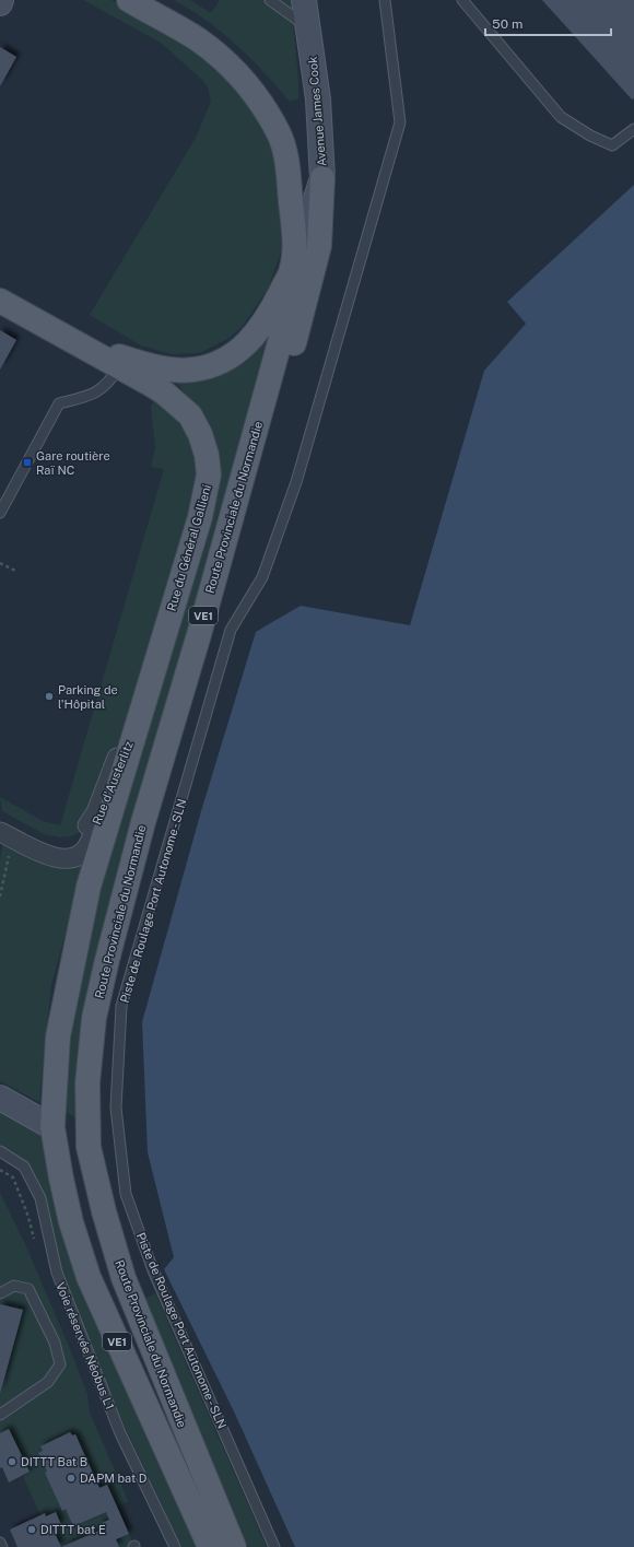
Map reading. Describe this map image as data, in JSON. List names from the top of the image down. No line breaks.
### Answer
{"streets":{"main road":["Avenue James Cook","Route Provinciale du Normandie","Rue du Général Gallieni","VE1"],"street":["Rue d'Austerlitz"],"lane":["Piste de Roulage Port Autonome - SLN","Voie réservée Néobus L1"]},"crossings":[["Avenue James Cook","Rue du Général Gallieni"],["Route Provinciale du Normandie","Rue du Général Gallieni"],["Route Provinciale du Normandie","Rue d'Austerlitz"],["Rue du Général Gallieni","Rue d'Austerlitz"]],"places":{"transit":["Gare routière Raï NC"],"other":["Parking de l'Hôpital","DITTT Bat B","DAPM bat D","DITTT bat E"]},"scale_bar":"50 m"}
